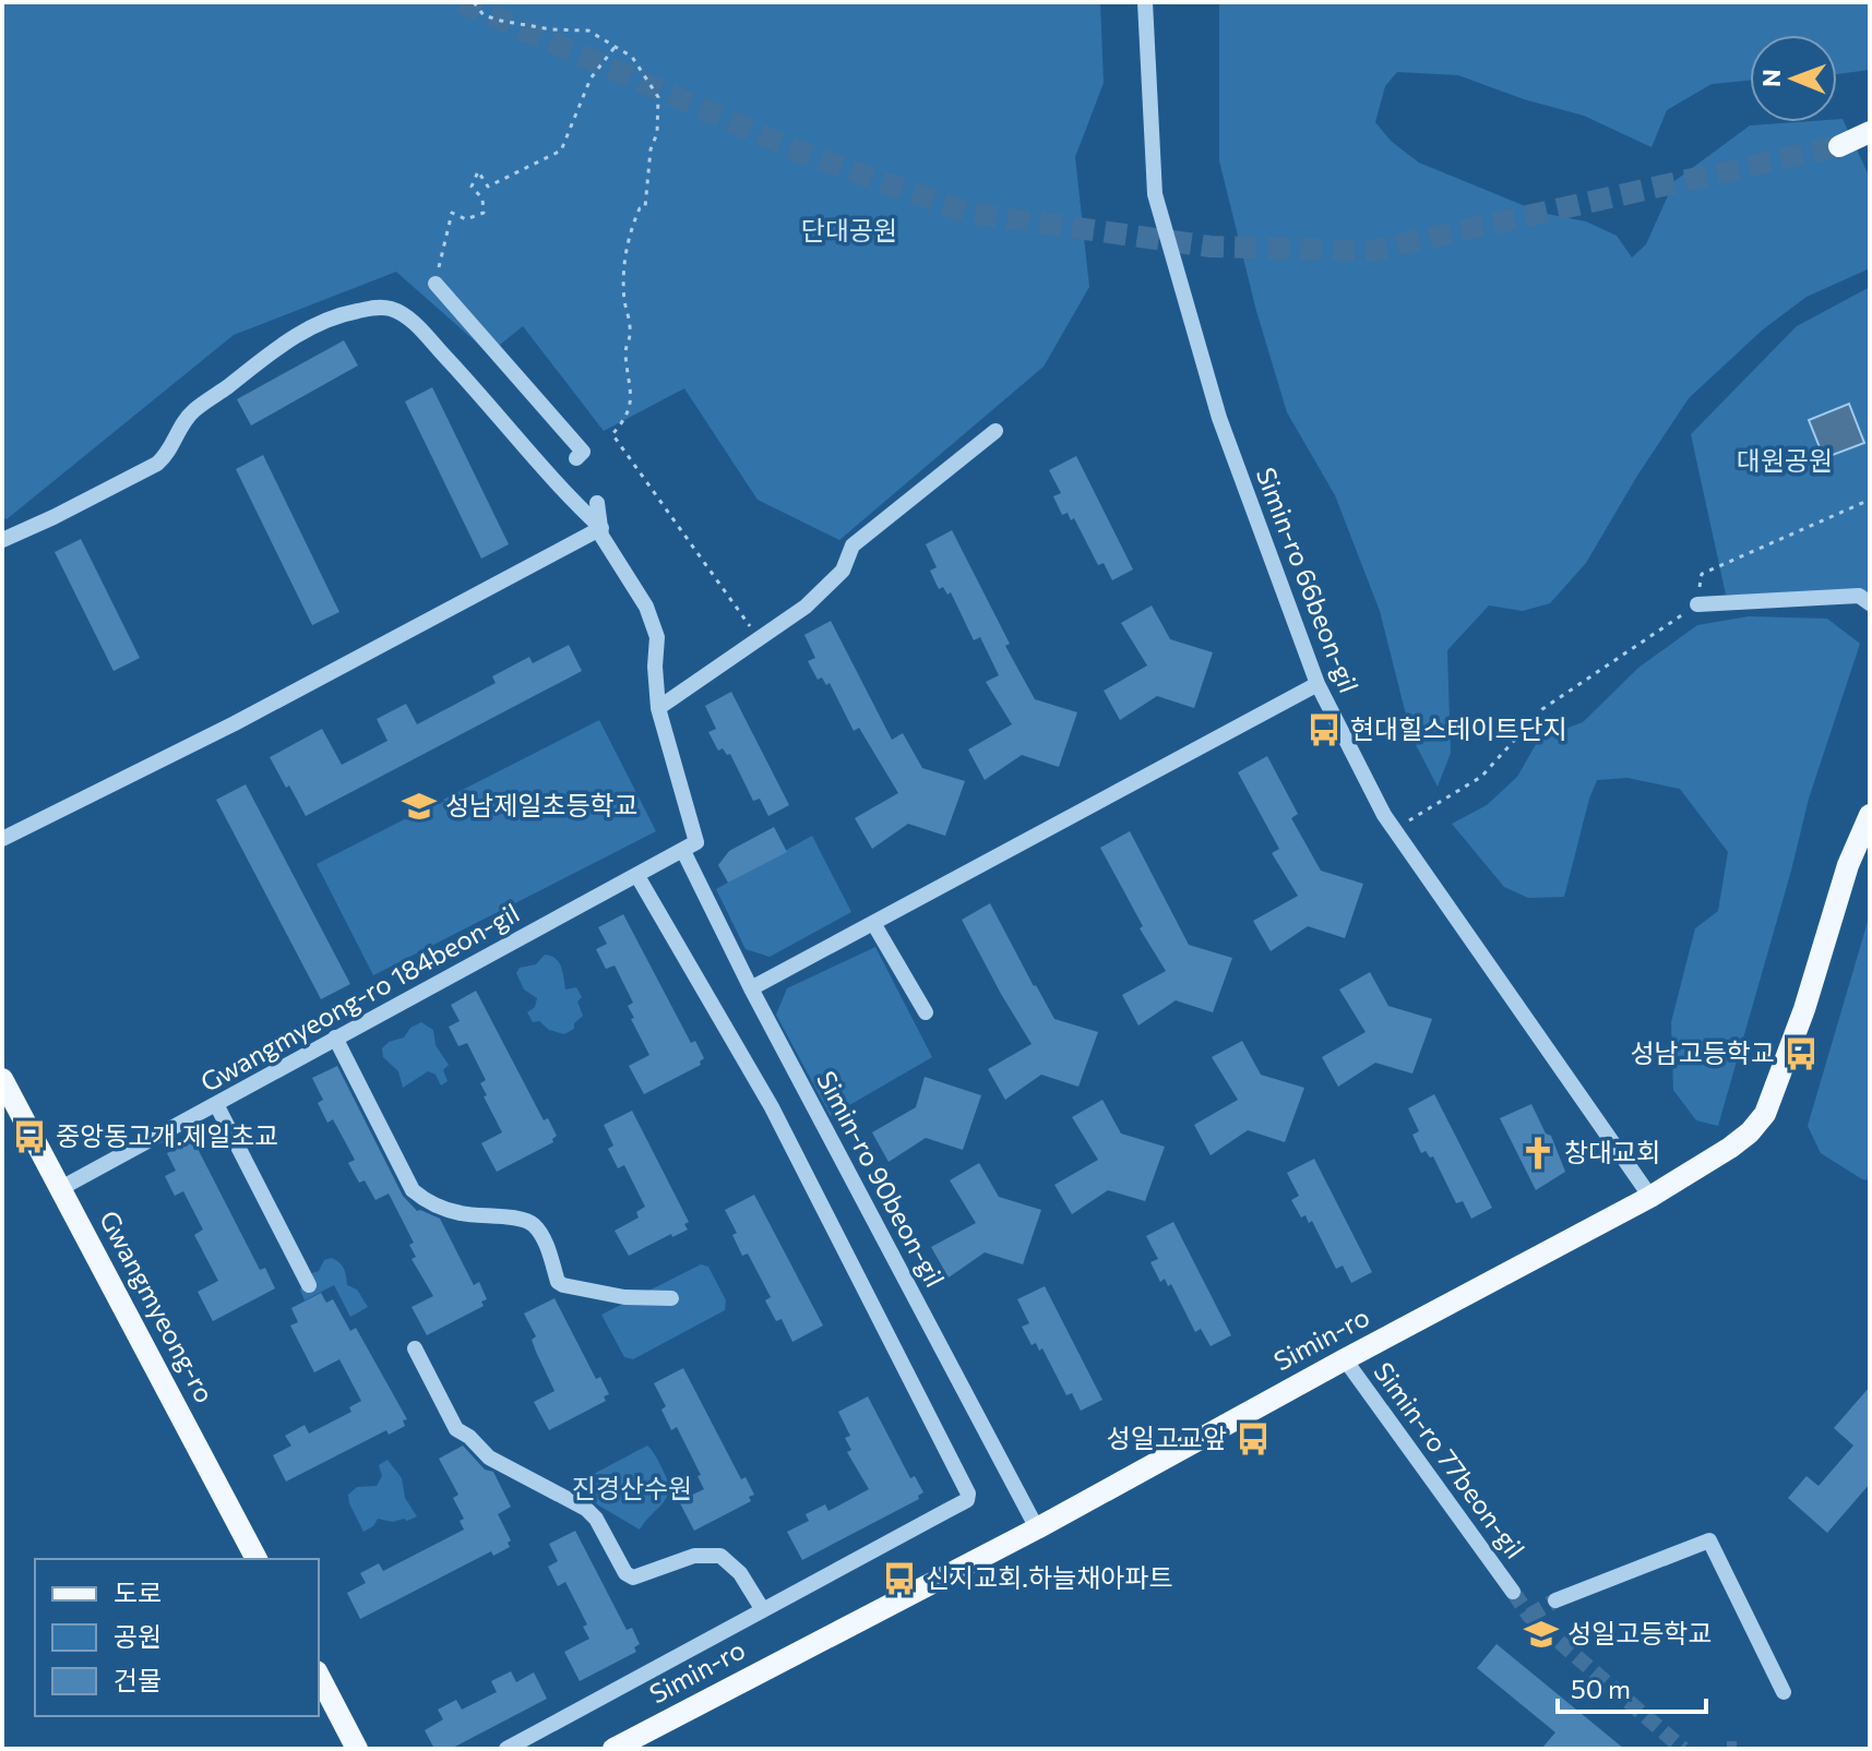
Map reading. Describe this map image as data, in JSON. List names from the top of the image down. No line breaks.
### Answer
{"streets":{"main road":["Gwangmyeong-ro","Simin-ro"],"street":["Simin-ro 66beon-gil","Gwangmyeong-ro 184beon-gil","Simin-ro 90beon-gil","Simin-ro 77beon-gil"]},"crossings":[["Simin-ro 66beon-gil","Simin-ro"],["Gwangmyeong-ro 184beon-gil","Simin-ro 90beon-gil"],["Gwangmyeong-ro 184beon-gil","Gwangmyeong-ro"],["Simin-ro 90beon-gil","Simin-ro"],["Simin-ro","Simin-ro 77beon-gil"]],"parks":["단대공원","대원공원","진경산수원"],"places":{"bus stop":["현대힐스테이트단지","성남고등학교","중앙동고개.제일초교","성일고교앞","신지교회.하늘채아파트"],"school or university":["성남제일초등학교","성일고등학교"],"church":["창대교회"]},"legend":["도로","공원","건물"],"scale_bar":"50 m","north":"left"}
